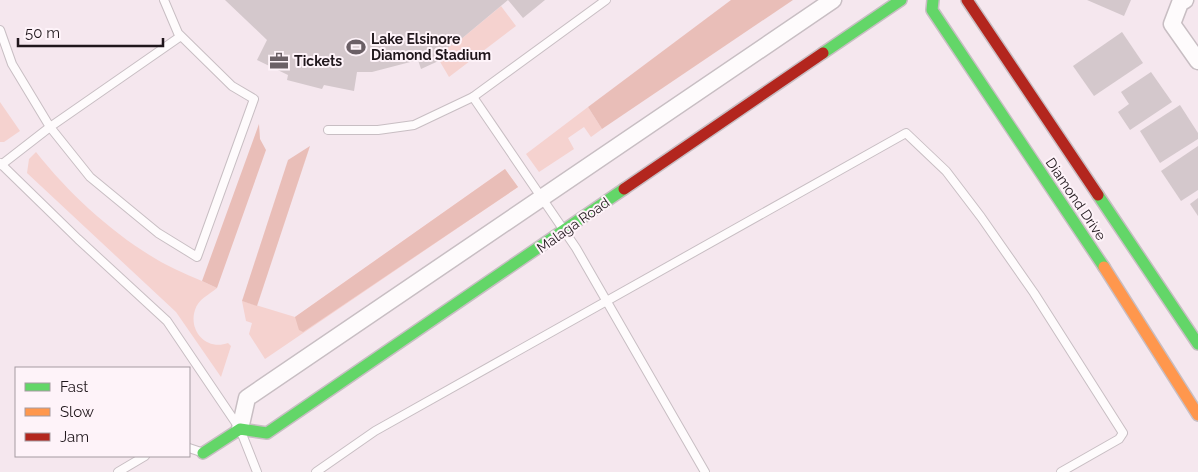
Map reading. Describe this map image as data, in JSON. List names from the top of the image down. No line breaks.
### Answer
{"streets":{"street":["Diamond Drive","Malaga Road"]},"places":{"sports":["Lake Elsinore Diamond Stadium"],"office":["Tickets"]},"legend":["Fast","Slow","Jam"],"scale_bar":"50 m"}
